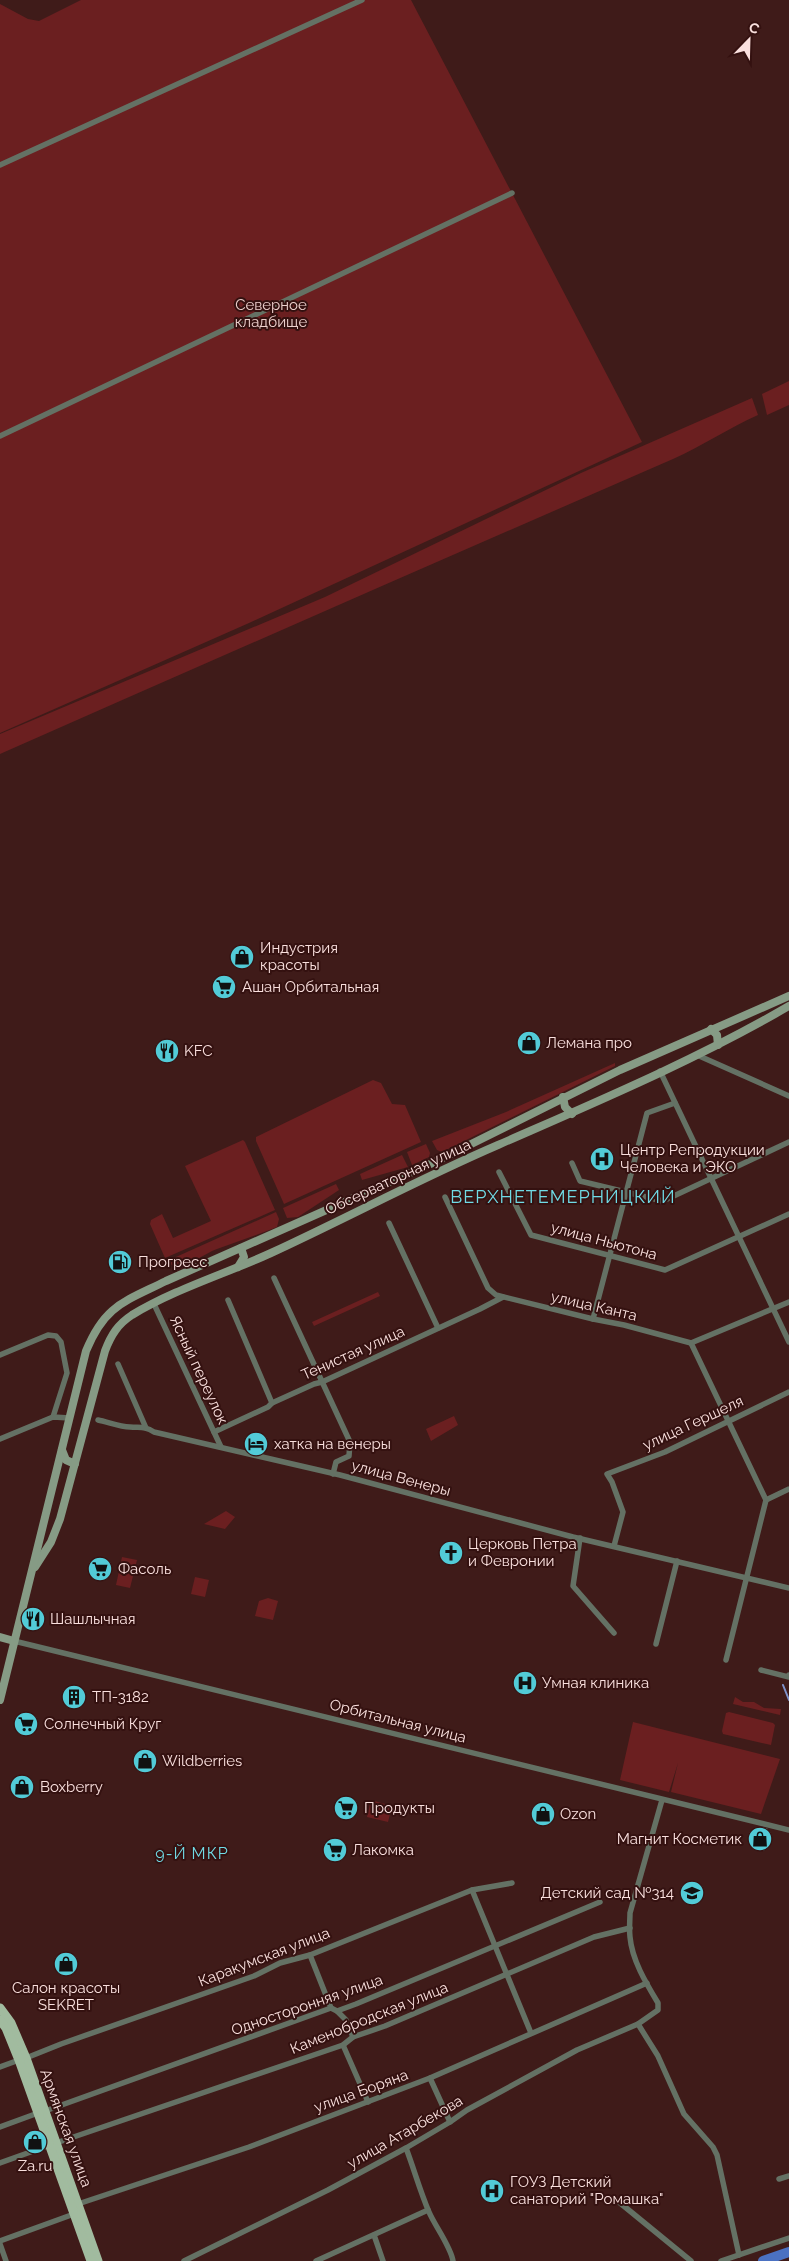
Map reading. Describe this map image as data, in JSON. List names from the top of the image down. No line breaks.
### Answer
{"streets":{"main road":["Обсерваторная улица","Орбитальная улица","Армянская улица"],"street":["улица Ньютона","улица Канта","Тенистая улица","Ясный переулок","улица Гершеля","улица Венеры","Каракумская улица","Односторонняя улица","Каменобродская улица","улица Боряна","улица Атарбекова"]},"crossings":[["Обсерваторная улица","Ясный переулок"],["Обсерваторная улица","Орбитальная улица"],["улица Канта","Тенистая улица"],["Тенистая улица","Ясный переулок"],["Ясный переулок","улица Венеры"],["улица Гершеля","улица Венеры"],["Каракумская улица","Армянская улица"],["Односторонняя улица","Армянская улица"],["Каменобродская улица","Армянская улица"],["улица Боряна","Армянская улица"],["улица Боряна","улица Атарбекова"]],"districts":["ВЕРХНЕТЕМЕРНИЦКИЙ","9-Й МКР"],"parks":["Северное кладбище"],"places":{"shop":["Индустрия красоты","Лемана про","Wildberries","Boxberry","Ozon","Магнит Косметик","Салон красоты SEKRET","Za.ru"],"supermarket":["Ашан Орбитальная","Фасоль","Солнечный Круг","Продукты","Лакомка"],"restaurant":["KFC","Шашлычная"],"hospital":["Центр Репродукции Человека и ЭКО","Умная клиника","ГОУЗ Детский санаторий \"Ромашка\""],"fuel station":["Прогресс"],"hotel":["хатка на венеры"],"church":["Церковь Петра и Февронии"],"building":["ТП-3182"],"school or university":["Детский сад №314"]},"north":"top right"}
